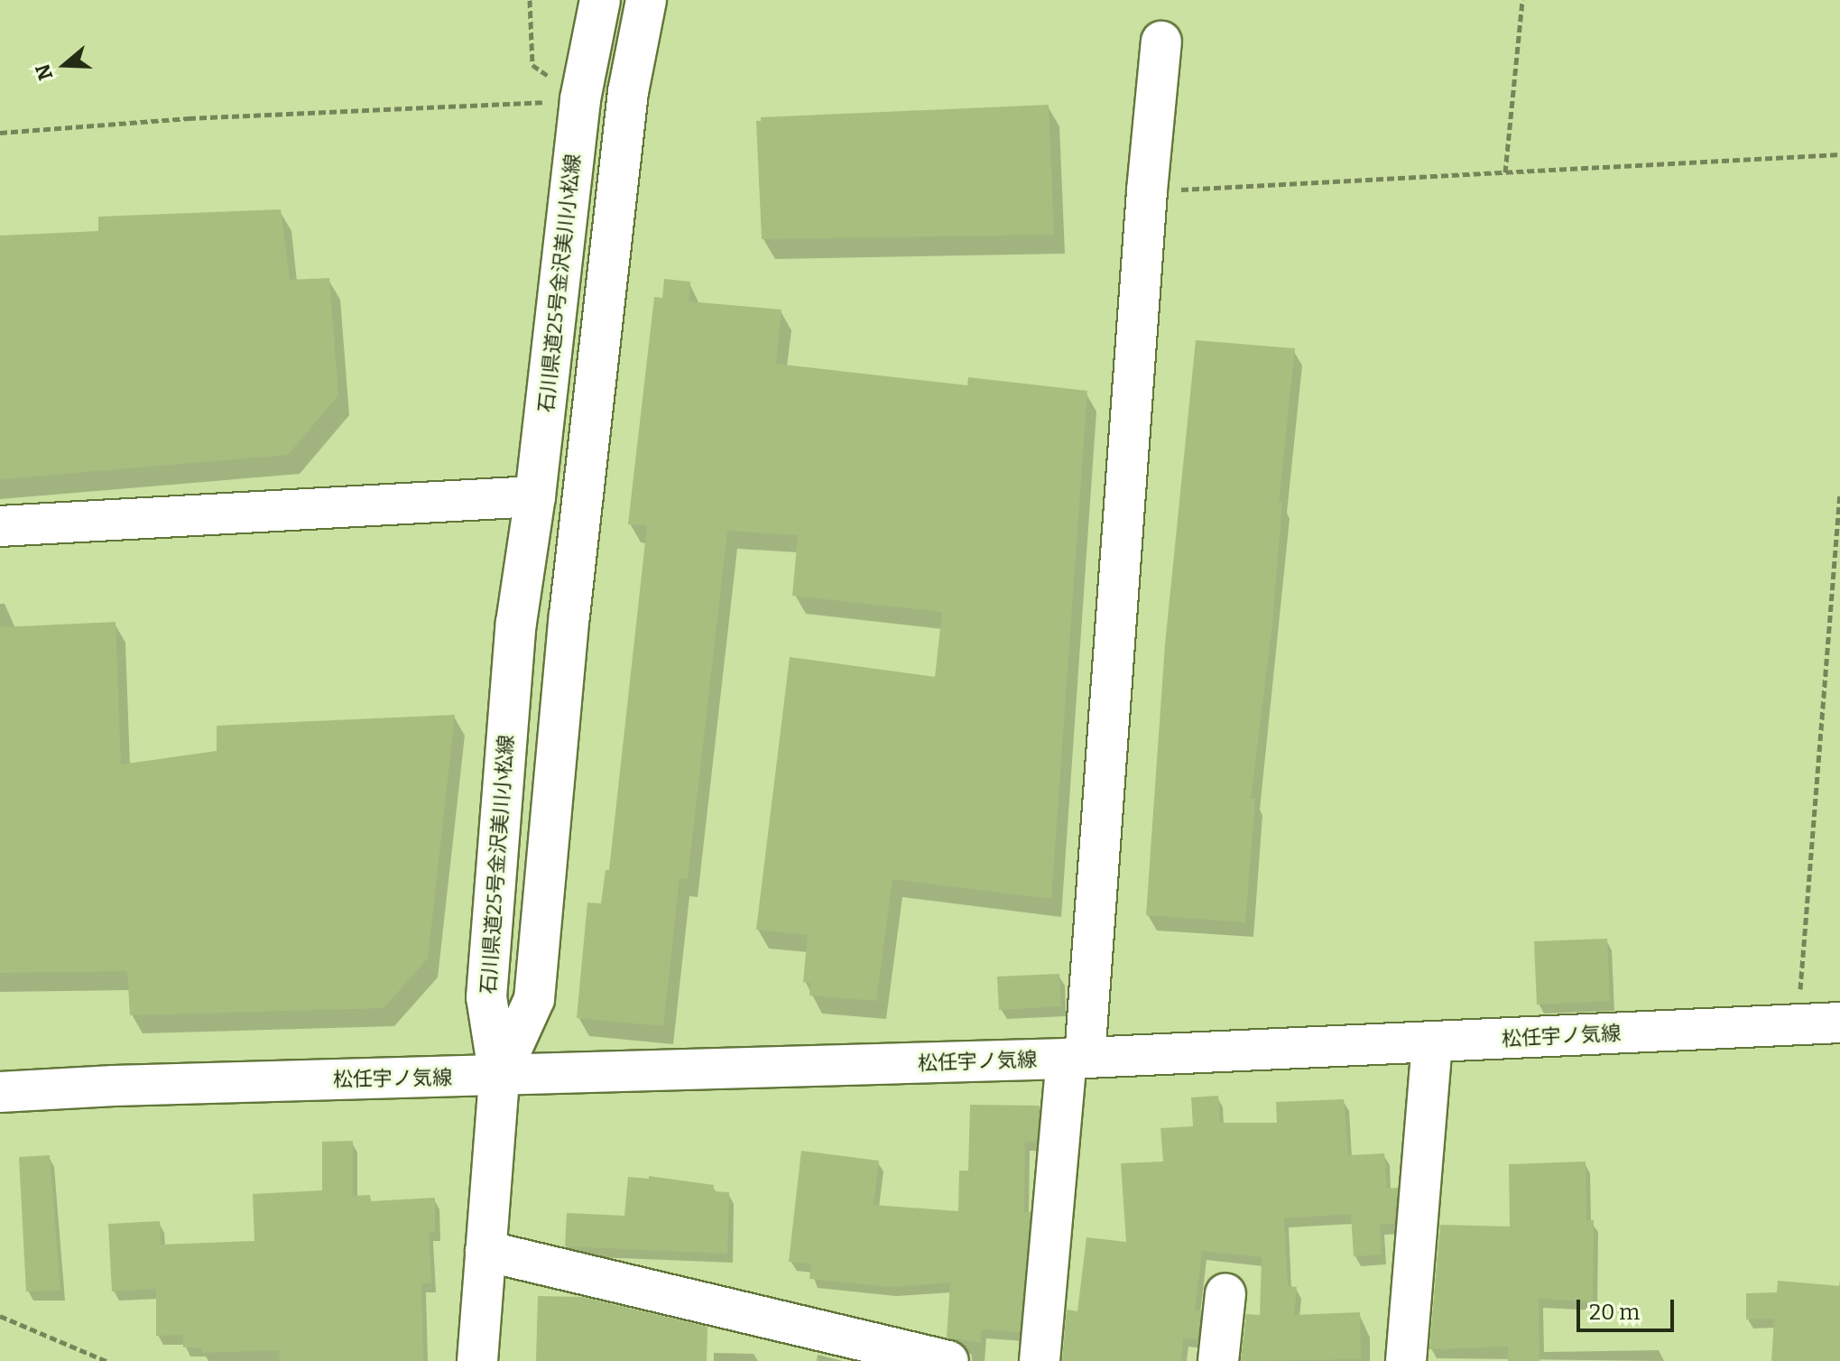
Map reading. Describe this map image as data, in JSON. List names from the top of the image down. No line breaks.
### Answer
{"streets":{"main road":["石川県道25号金沢美川小松線","松任宇ノ気線"]},"crossings":[["石川県道25号金沢美川小松線","松任宇ノ気線"]],"scale_bar":"20 m","north":"left"}
